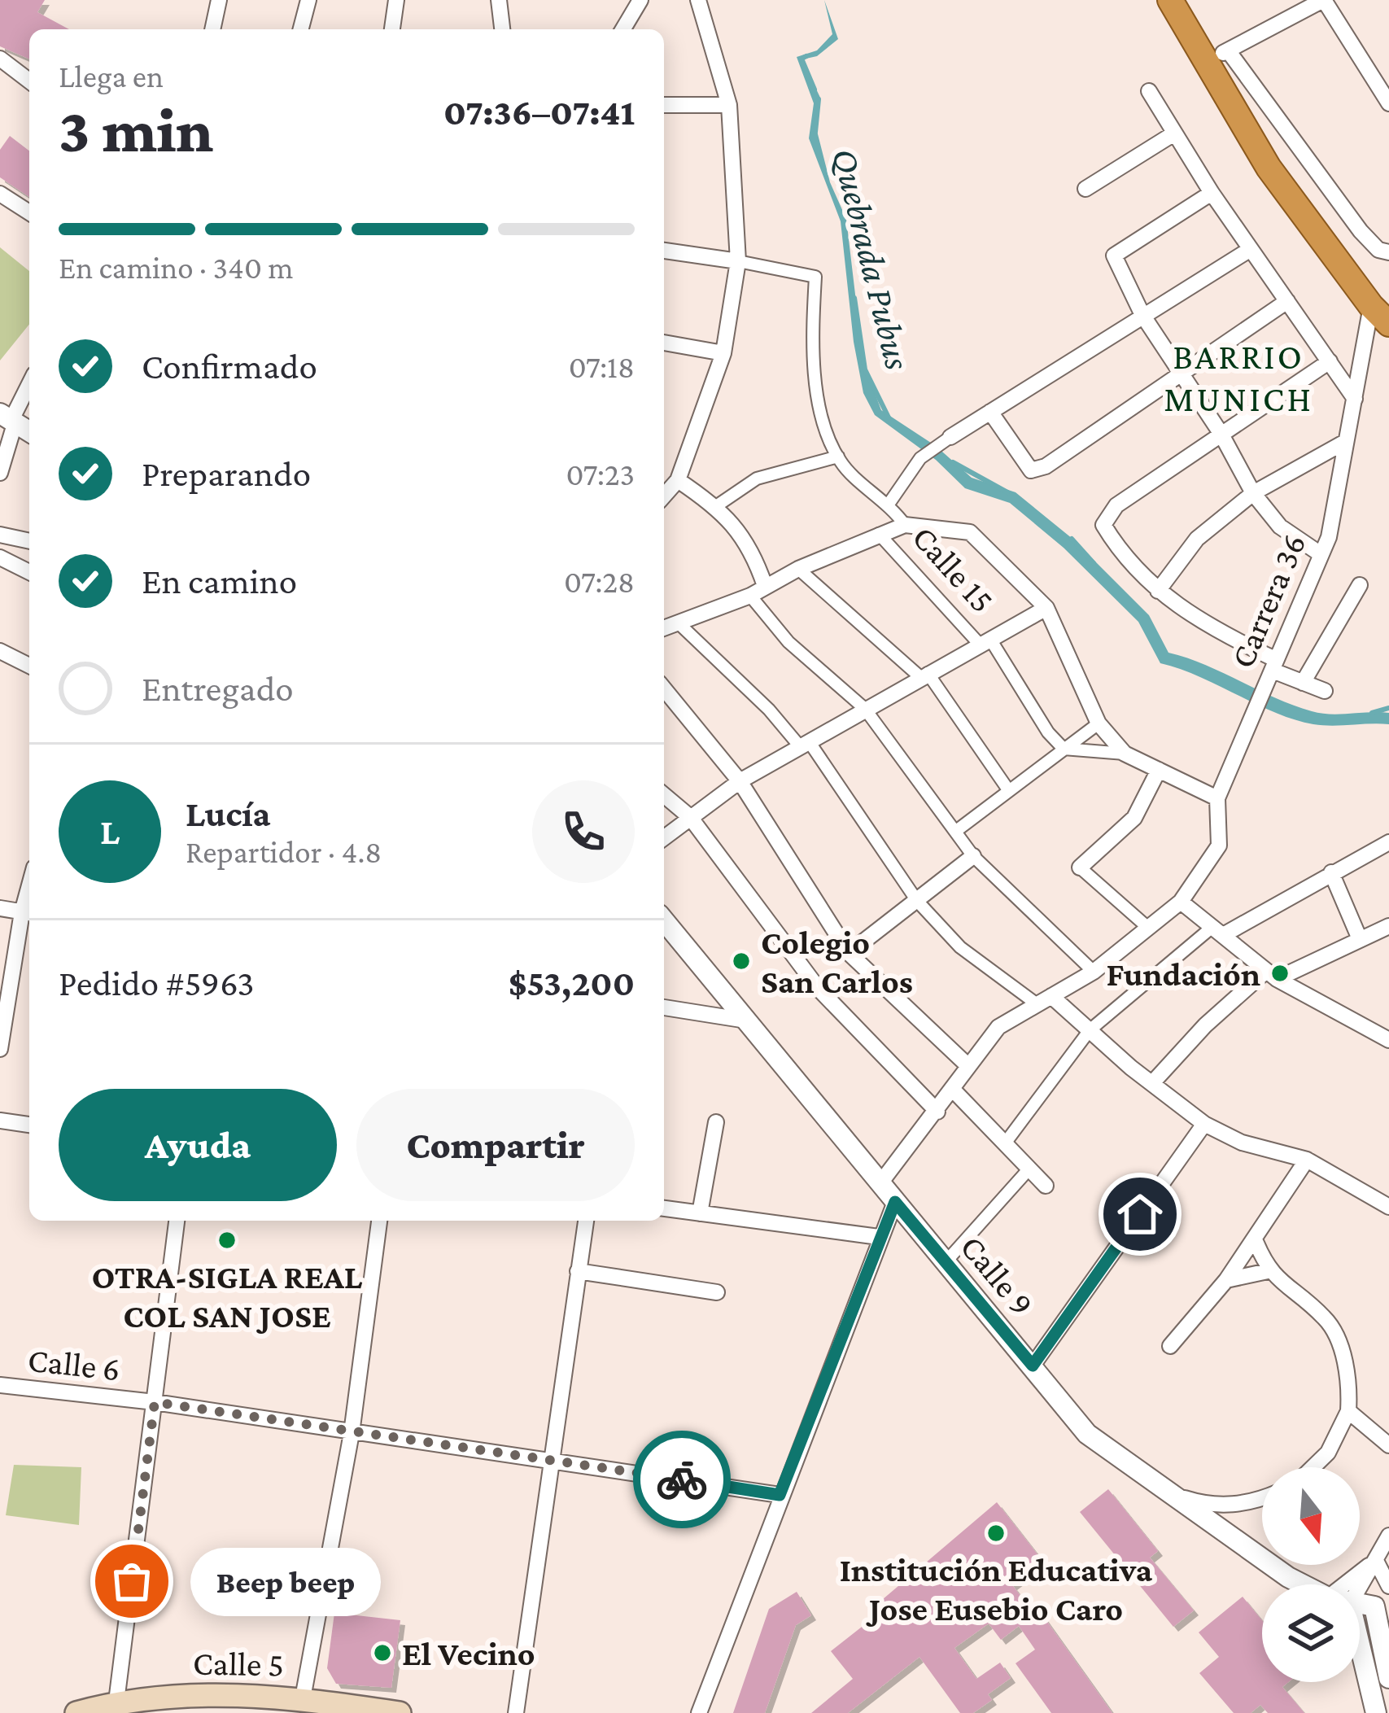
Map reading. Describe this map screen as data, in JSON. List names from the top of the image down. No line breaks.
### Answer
{"streets":{"main road":["Calle 5"],"street":["Calle 15","Carrera 36","Calle 9","Calle 6"]},"crossings":[["Carrera 36","Calle 9"]],"districts":["BARRIO MUNICH"],"water":["Quebrada Pubus"],"places":["Colegio San Carlos","Fundación","OTRA-SIGLA REAL COL SAN JOSE","Institución Educativa Jose Eusebio Caro","Beep beep","El Vecino"],"north":"bottom","page":{"heading":["3 min","Llega en","07:36–07:41"],"panel":["Lucía","Repartidor · 4.8","Pedido #5963","$53,200"],"bar":"En camino · 340 m","list":[["Confirmado","07:18"],["Preparando","07:23"],["En camino","07:28"],"Entregado"],"round":"L","buttons":["Ayuda","Compartir"],"bubble":"Beep beep"}}
